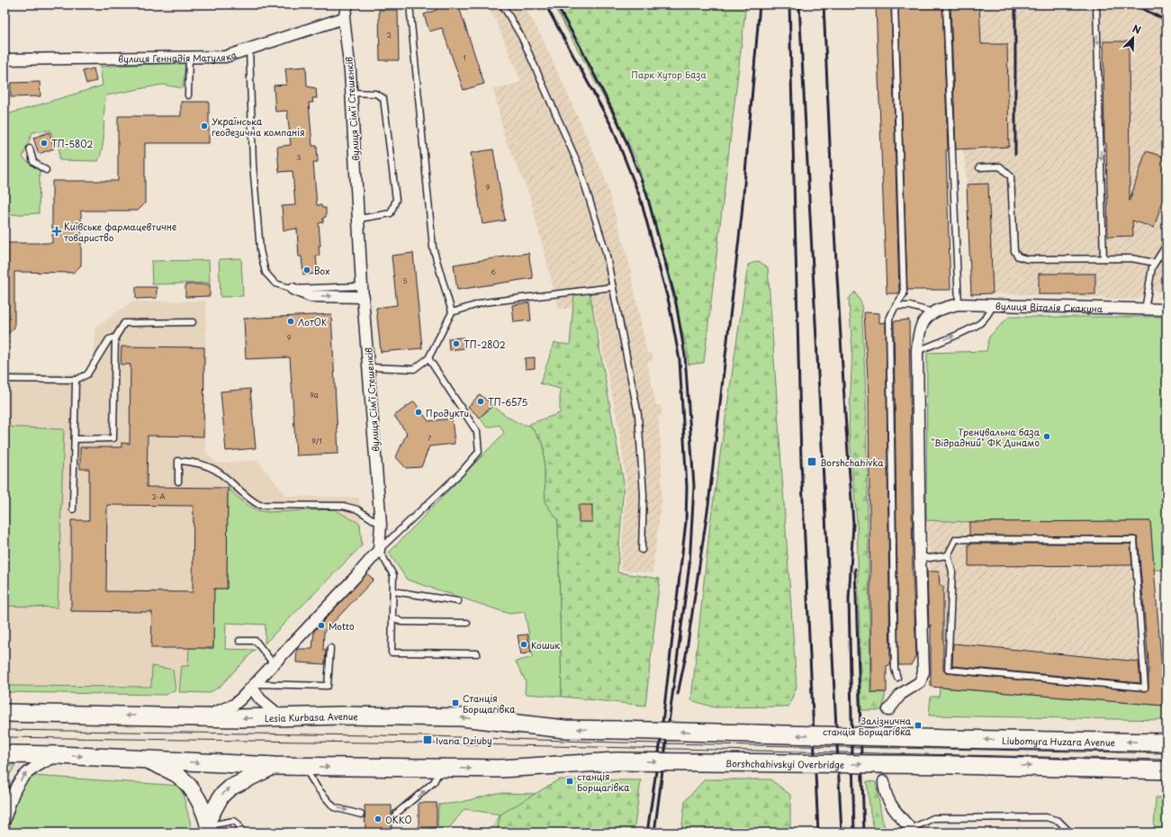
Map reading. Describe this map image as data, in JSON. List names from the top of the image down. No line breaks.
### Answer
{"streets":{"main road":["Lesia Kurbasa Avenue","Liubomyra Huzara Avenue","Borshchahivskyi Overbridge"],"street":["вулиця Геннадія Матуляка","вулиця Сімʼї Стешенків","вулиця Віталія Скакуна"]},"crossings":[["вулиця Геннадія Матуляка","вулиця Сімʼї Стешенків"],["Lesia Kurbasa Avenue","Liubomyra Huzara Avenue"]],"one_way":["Liubomyra Huzara Avenue","Borshchahivskyi Overbridge"],"parks":["Парк Хутор База"],"places":{"other":["Українська геодезична компанія","ТП-5802","Box","ЛотОК","ТП-2802","ТП-6575","Продукти","Тренувальна база \"Відрадний\" ФК Динамо","Motto","Кошик","OKKO"],"health":["Київське фармацевтичне товариство"],"transit":["Borshchahivka","Станція Борщагівка","Залізнична станція Борщагівка","Ivana Dziuby","станція Борщагівка"]},"house_numbers":["2","1","3","9","6","5","9","9а","7","9/1","2-А"],"north":"top right"}
